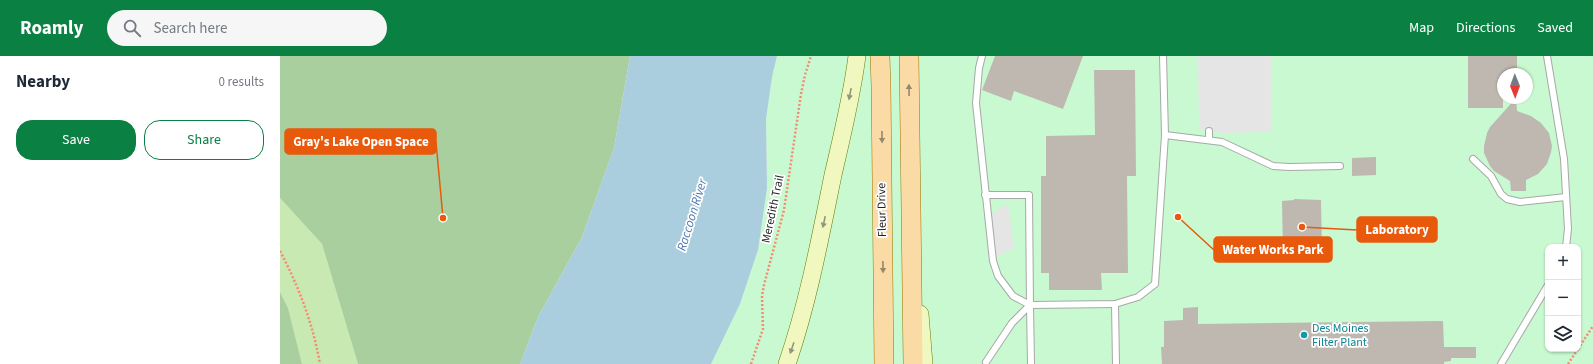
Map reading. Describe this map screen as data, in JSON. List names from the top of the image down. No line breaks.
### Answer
{"streets":{"main road":["Fleur Drive"],"path":["Meredith Trail"]},"water":["Raccoon River"],"places":["Water Works Park","Gray's Lake Open Space","Laboratory","Des Moines Filter Plant"],"north":"bottom","page":{"header":"Roamly","search":"Search here","nav":["Map","Directions","Saved"],"heading":["Nearby","0 results"],"buttons":["Save","Share"],"map_buttons":["+","−"]}}
